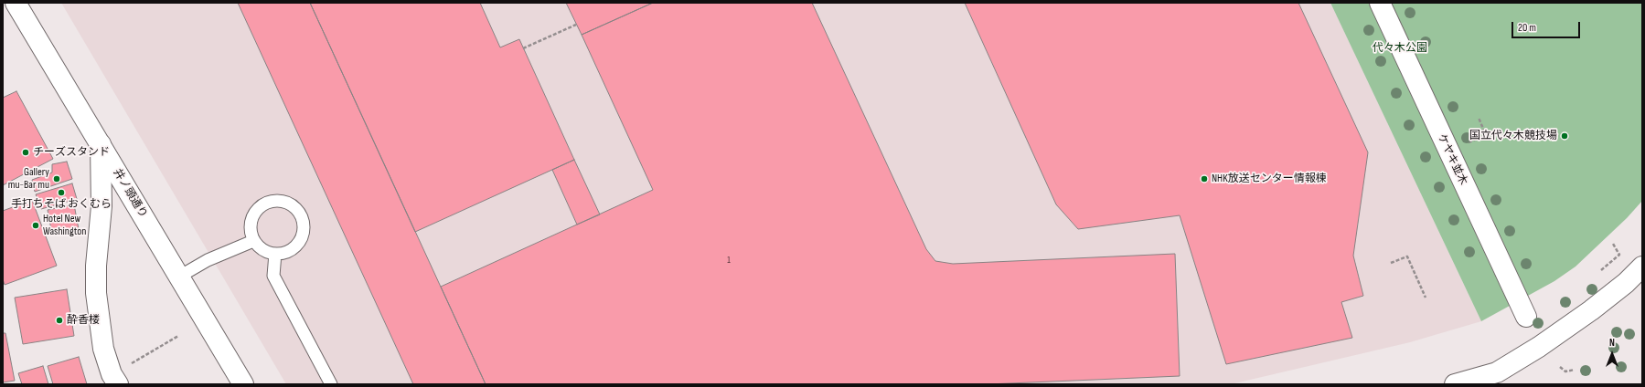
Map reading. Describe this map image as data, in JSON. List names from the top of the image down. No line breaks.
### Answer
{"streets":{"street":["ケヤキ並木","井ノ頭通り"]},"parks":["代々木公園"],"places":["国立代々木競技場","チーズスタンド","Gallery mu-Bar mu","NHK放送センター情報棟","手打ちそば おくむら","Hotel New Washington","酔香楼"],"house_numbers":["1"],"scale_bar":"20 m","north":"top"}
